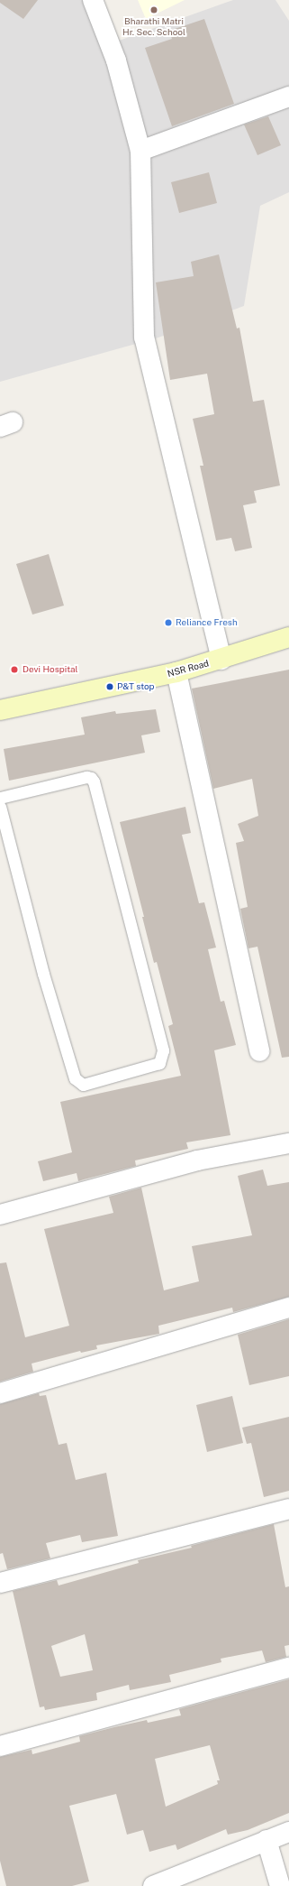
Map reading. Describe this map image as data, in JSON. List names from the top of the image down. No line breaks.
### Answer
{"streets":{"main road":["NSR Road"]},"places":["Bharathi Matri Hr. Sec. School","Reliance Fresh","Devi Hospital","P&T stop"]}
